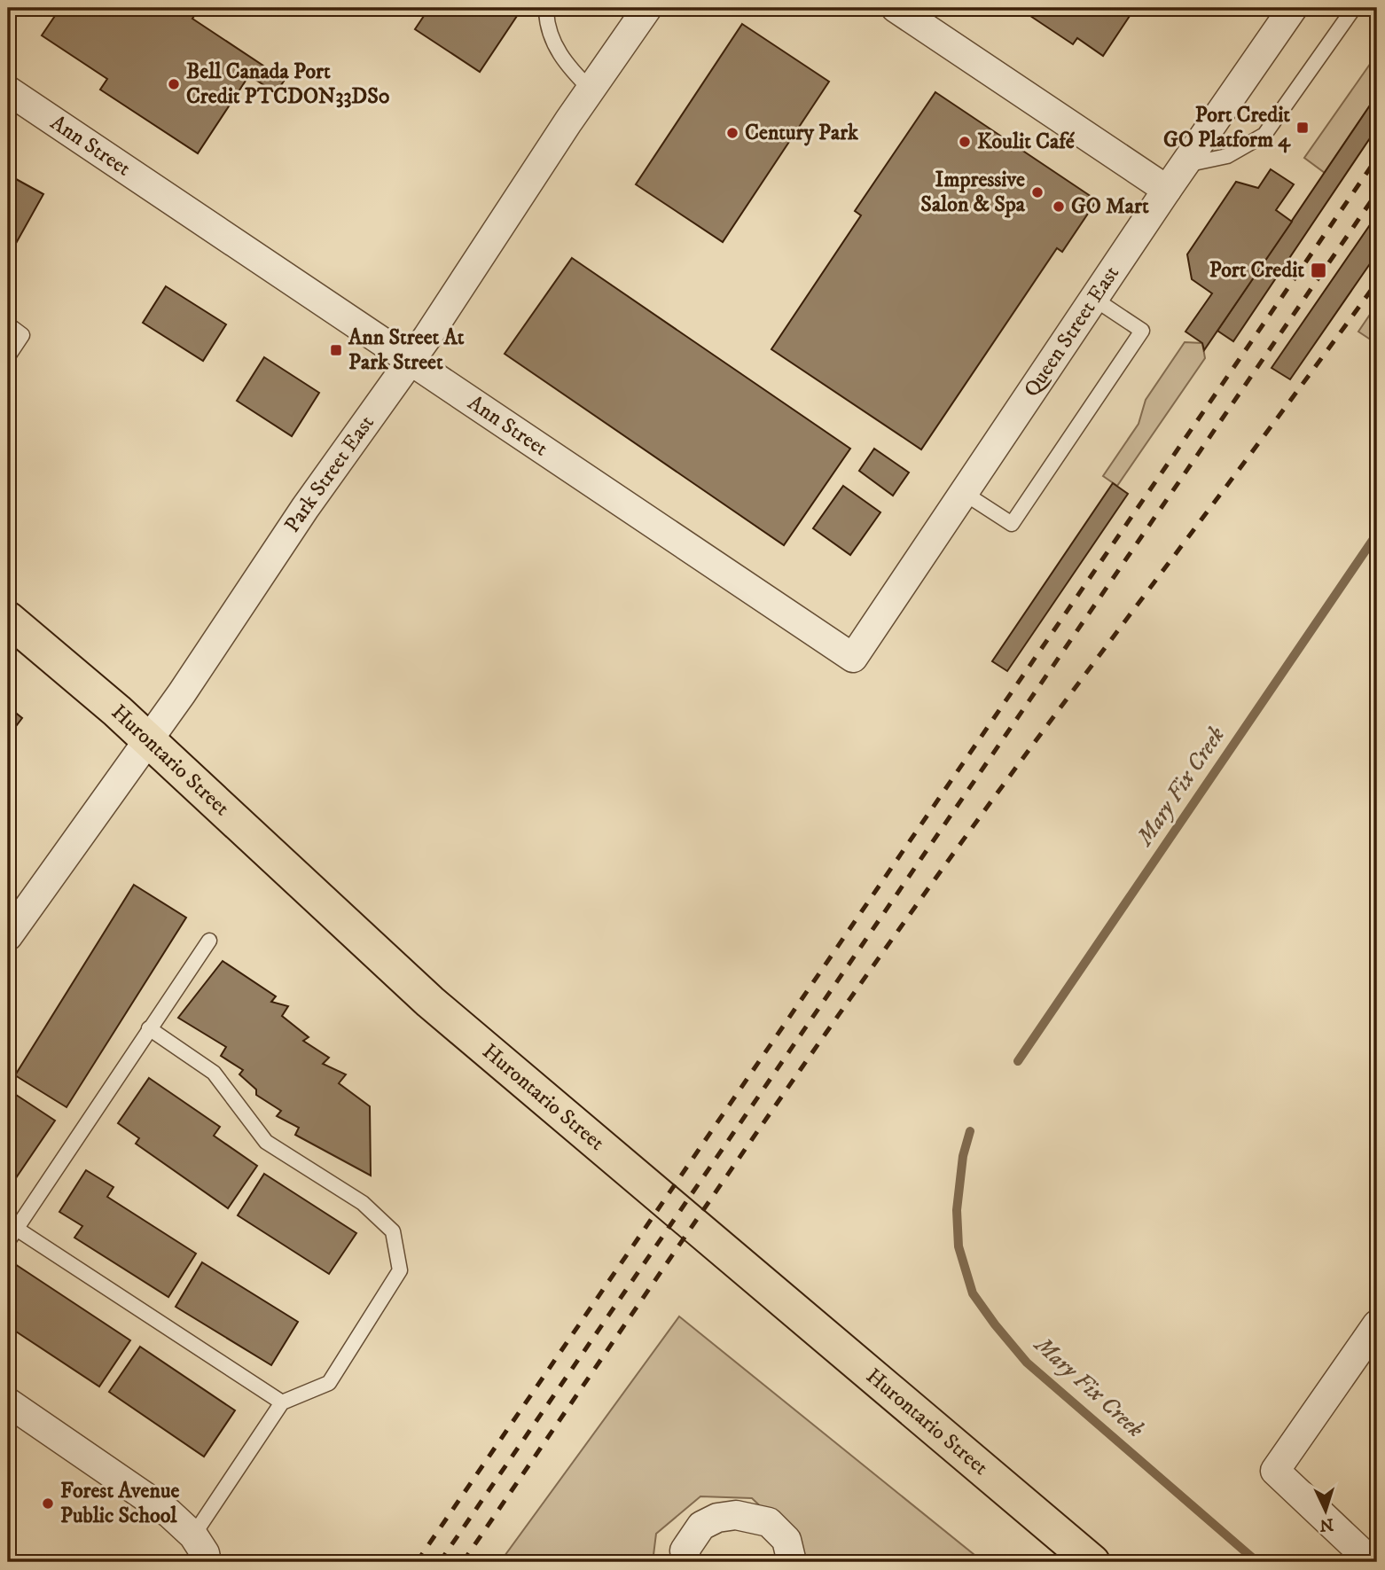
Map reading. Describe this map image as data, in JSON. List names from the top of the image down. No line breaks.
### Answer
{"streets":{"main road":["Hurontario Street"],"street":["Ann Street","Queen Street East","Park Street East"]},"crossings":[["Ann Street","Queen Street East"],["Ann Street","Park Street East"],["Park Street East","Hurontario Street"]],"water":["Mary Fix Creek"],"places":{"other":["Bell Canada Port Credit PTCDON33DS0","Century Park","Koulit Café","Impressive Salon & Spa","GO Mart","Forest Avenue Public School"],"transit":["Port Credit GO Platform 4","Port Credit","Ann Street At Park Street"]},"north":"bottom"}
